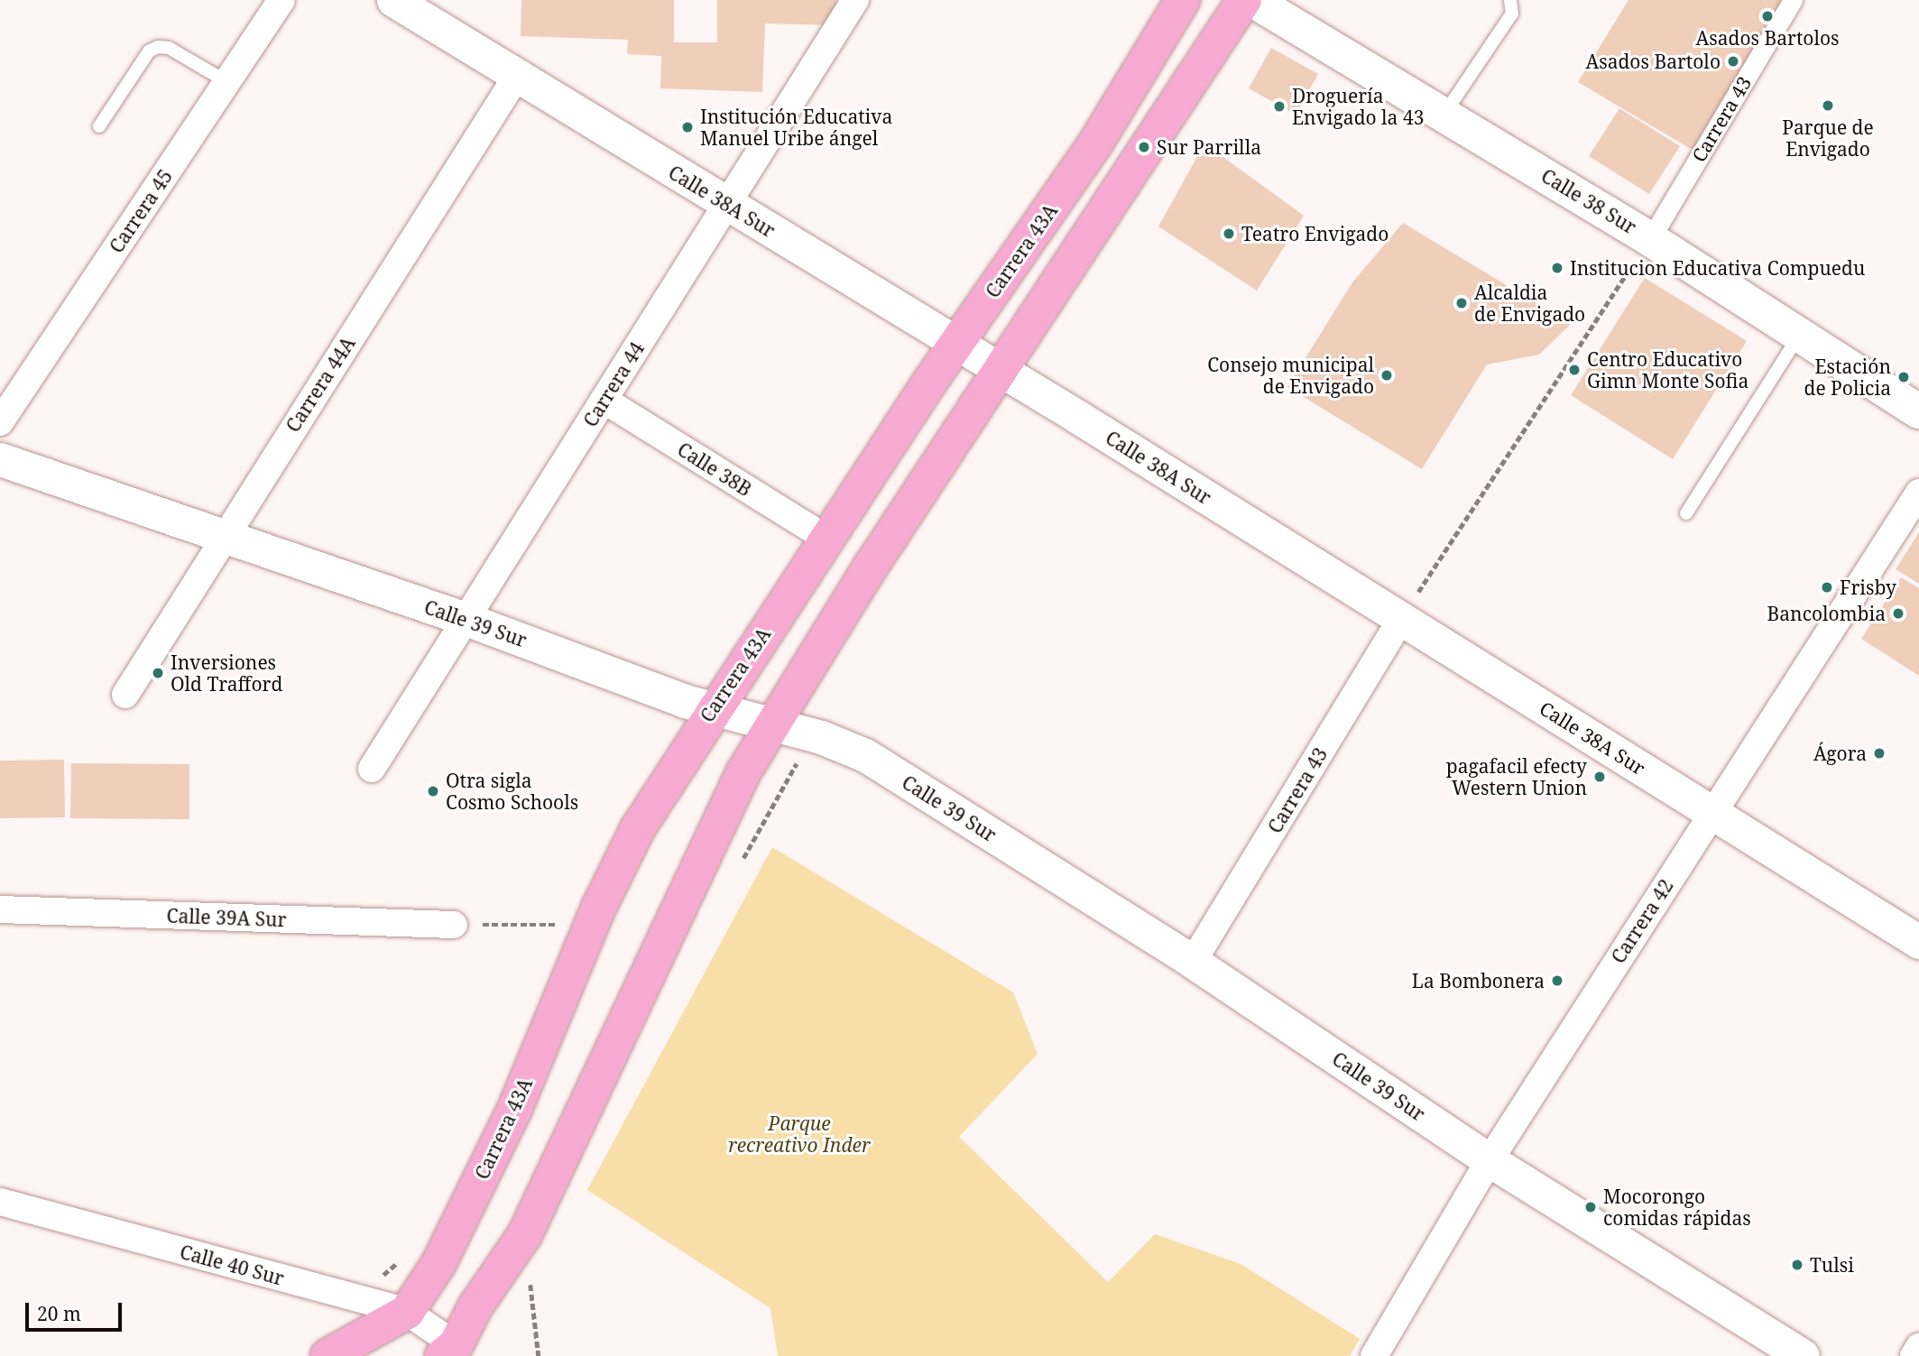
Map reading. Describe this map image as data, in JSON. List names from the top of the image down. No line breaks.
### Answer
{"streets":{"main road":["Calle 38 Sur","Carrera 43A"],"street":["Carrera 43","Calle 38A Sur","Carrera 45","Carrera 44A","Carrera 44","Calle 38B","Calle 39 Sur","Calle 39A Sur","Carrera 42","Calle 40 Sur"]},"crossings":[["Carrera 43","Calle 38A Sur"],["Carrera 43","Calle 38 Sur"],["Carrera 43","Calle 39 Sur"],["Calle 38A Sur","Carrera 43A"],["Calle 38A Sur","Carrera 44A"],["Calle 38A Sur","Carrera 44"],["Calle 38A Sur","Carrera 42"],["Carrera 43A","Calle 38B"],["Carrera 43A","Calle 39 Sur"],["Carrera 43A","Calle 40 Sur"],["Carrera 44A","Calle 39 Sur"],["Carrera 44","Calle 38B"],["Carrera 44","Calle 39 Sur"],["Calle 39 Sur","Carrera 42"]],"parks":["Parque recreativo Inder"],"places":["Asados Bartolos","Asados Bartolo","Parque de Envigado","Droguería Envigado la 43","Institución Educativa Manuel Uribe ángel","Sur Parrilla","Teatro Envigado","Institucion Educativa Compuedu","Alcaldia de Envigado","Centro Educativo Gimn Monte Sofia","Consejo municipal de Envigado","Estación de Policia","Frisby","Bancolombia","Inversiones Old Trafford","Ágora","pagafacil efecty Western Union","Otra sigla Cosmo Schools","La Bombonera","Mocorongo comidas rápidas","Tulsi"],"scale_bar":"20 m"}
